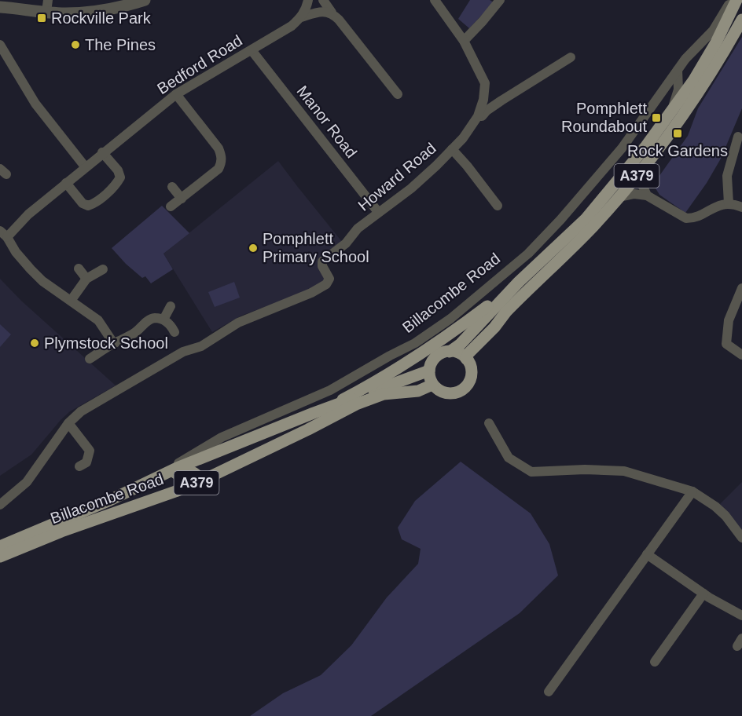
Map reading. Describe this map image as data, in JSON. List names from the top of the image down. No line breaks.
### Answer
{"streets":{"main road":["A379","Billacombe Road"],"street":["Bedford Road","Manor Road","Howard Road"]},"crossings":[["Bedford Road","Manor Road"],["Manor Road","Howard Road"],["A379","Billacombe Road"]],"places":{"transit":["Rockville Park","Pomphlett Roundabout","Rock Gardens"],"other":["The Pines","Pomphlett Primary School","Plymstock School"]}}
